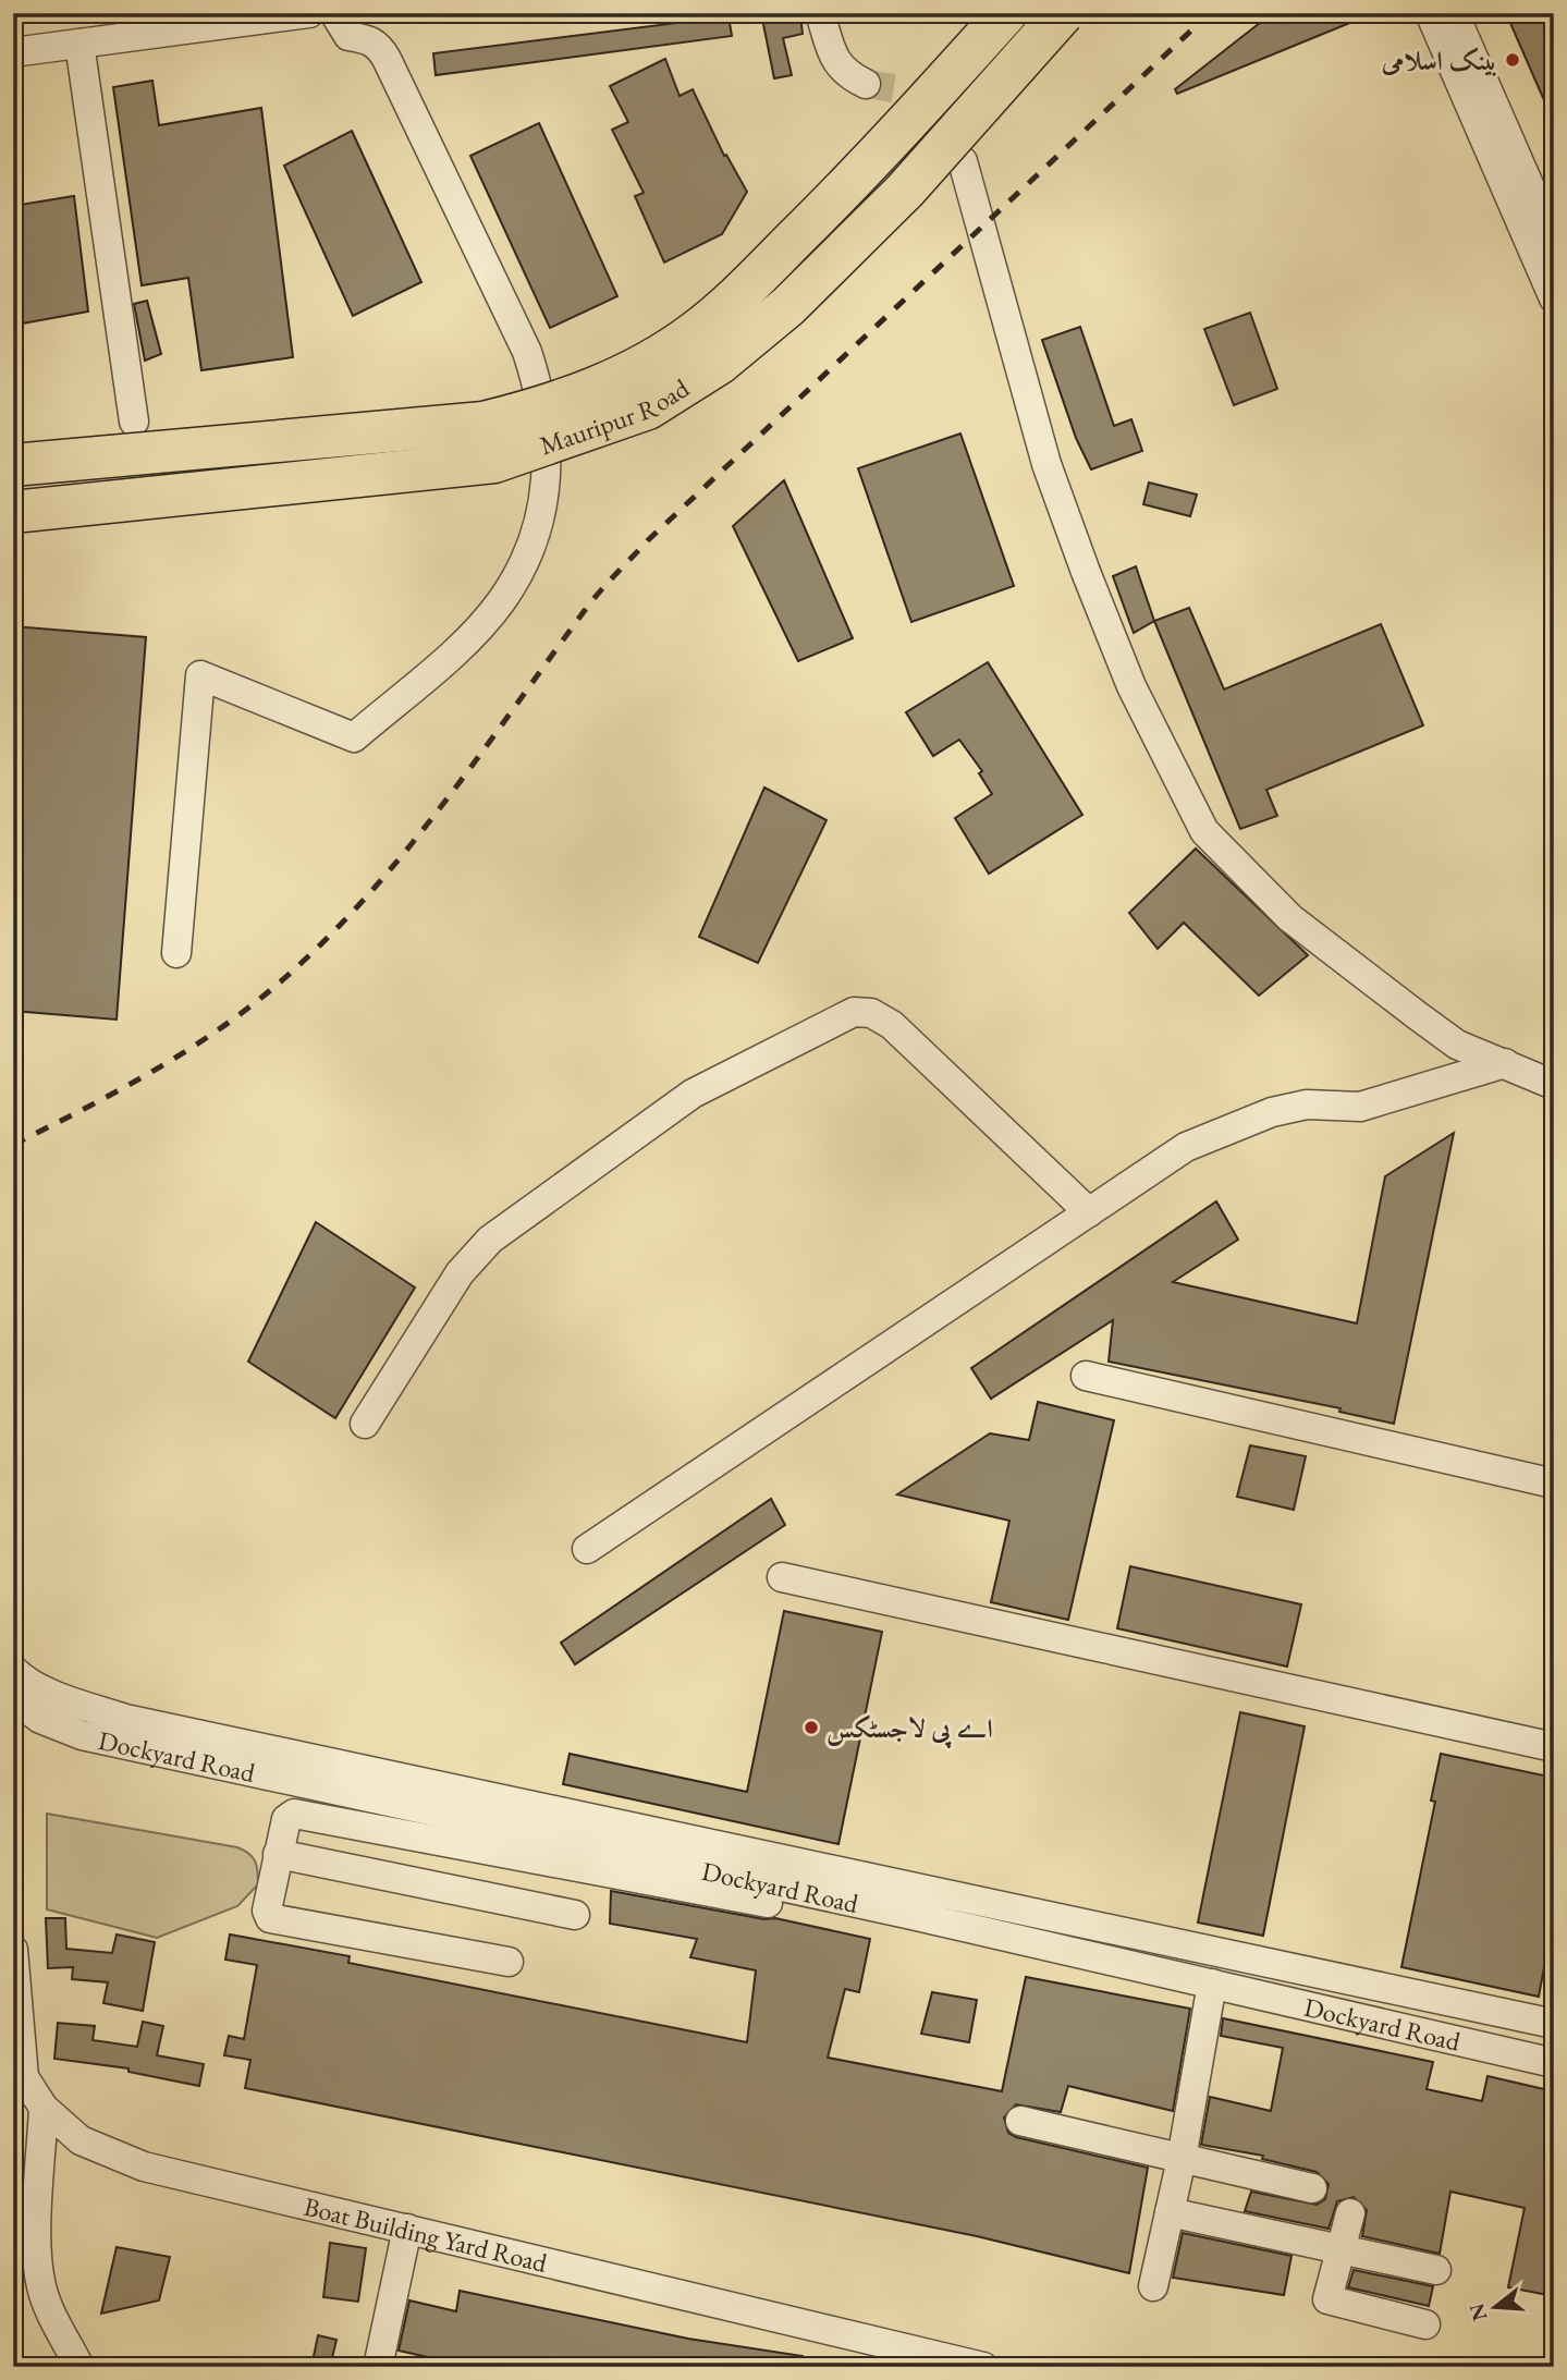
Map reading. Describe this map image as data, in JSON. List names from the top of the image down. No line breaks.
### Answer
{"streets":{"highway":["Mauripur Road"],"street":["Dockyard Road","Boat Building Yard Road"]},"places":["بینک اسلامی","اے پی لاجسٹکس"],"north":"left"}
